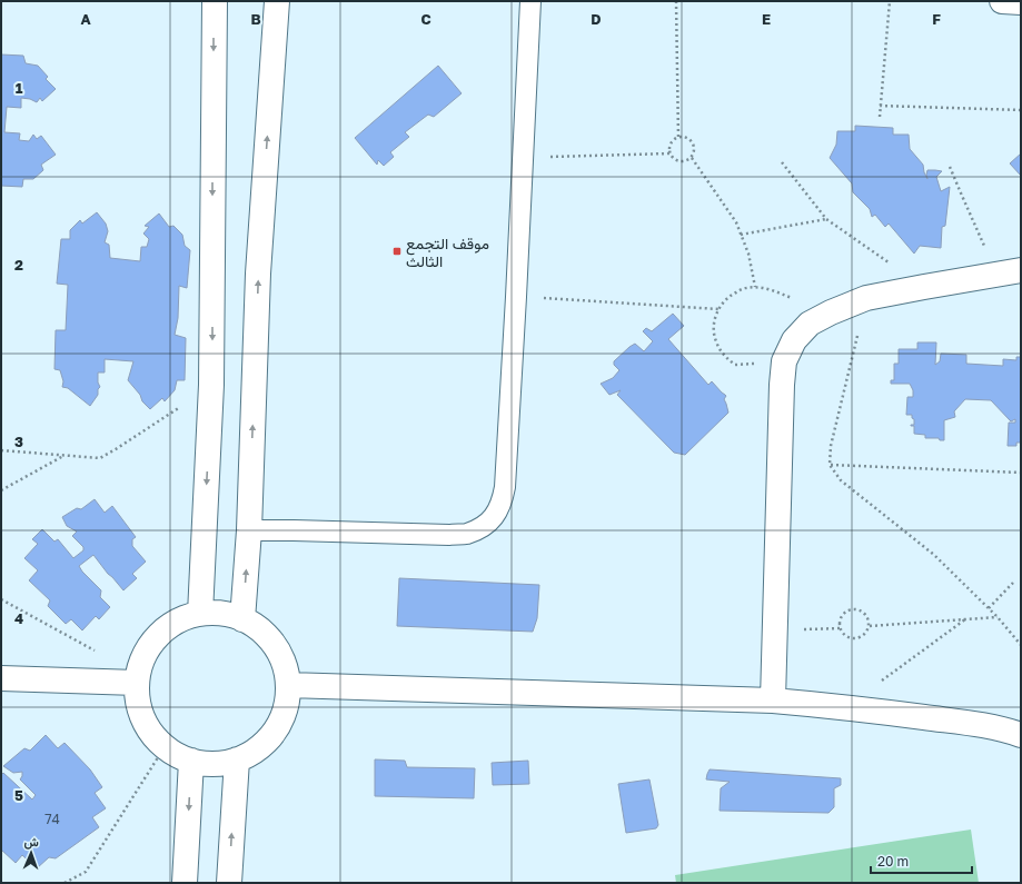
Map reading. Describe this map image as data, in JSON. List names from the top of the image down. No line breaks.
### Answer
{"places":{"transit":["موقف التجمع الثالث"]},"house_numbers":["74"],"scale_bar":"20 m","north":"top","grid":{"columns":["A","B","C","D","E","F"],"rows":["1","2","3","4","5"]}}
